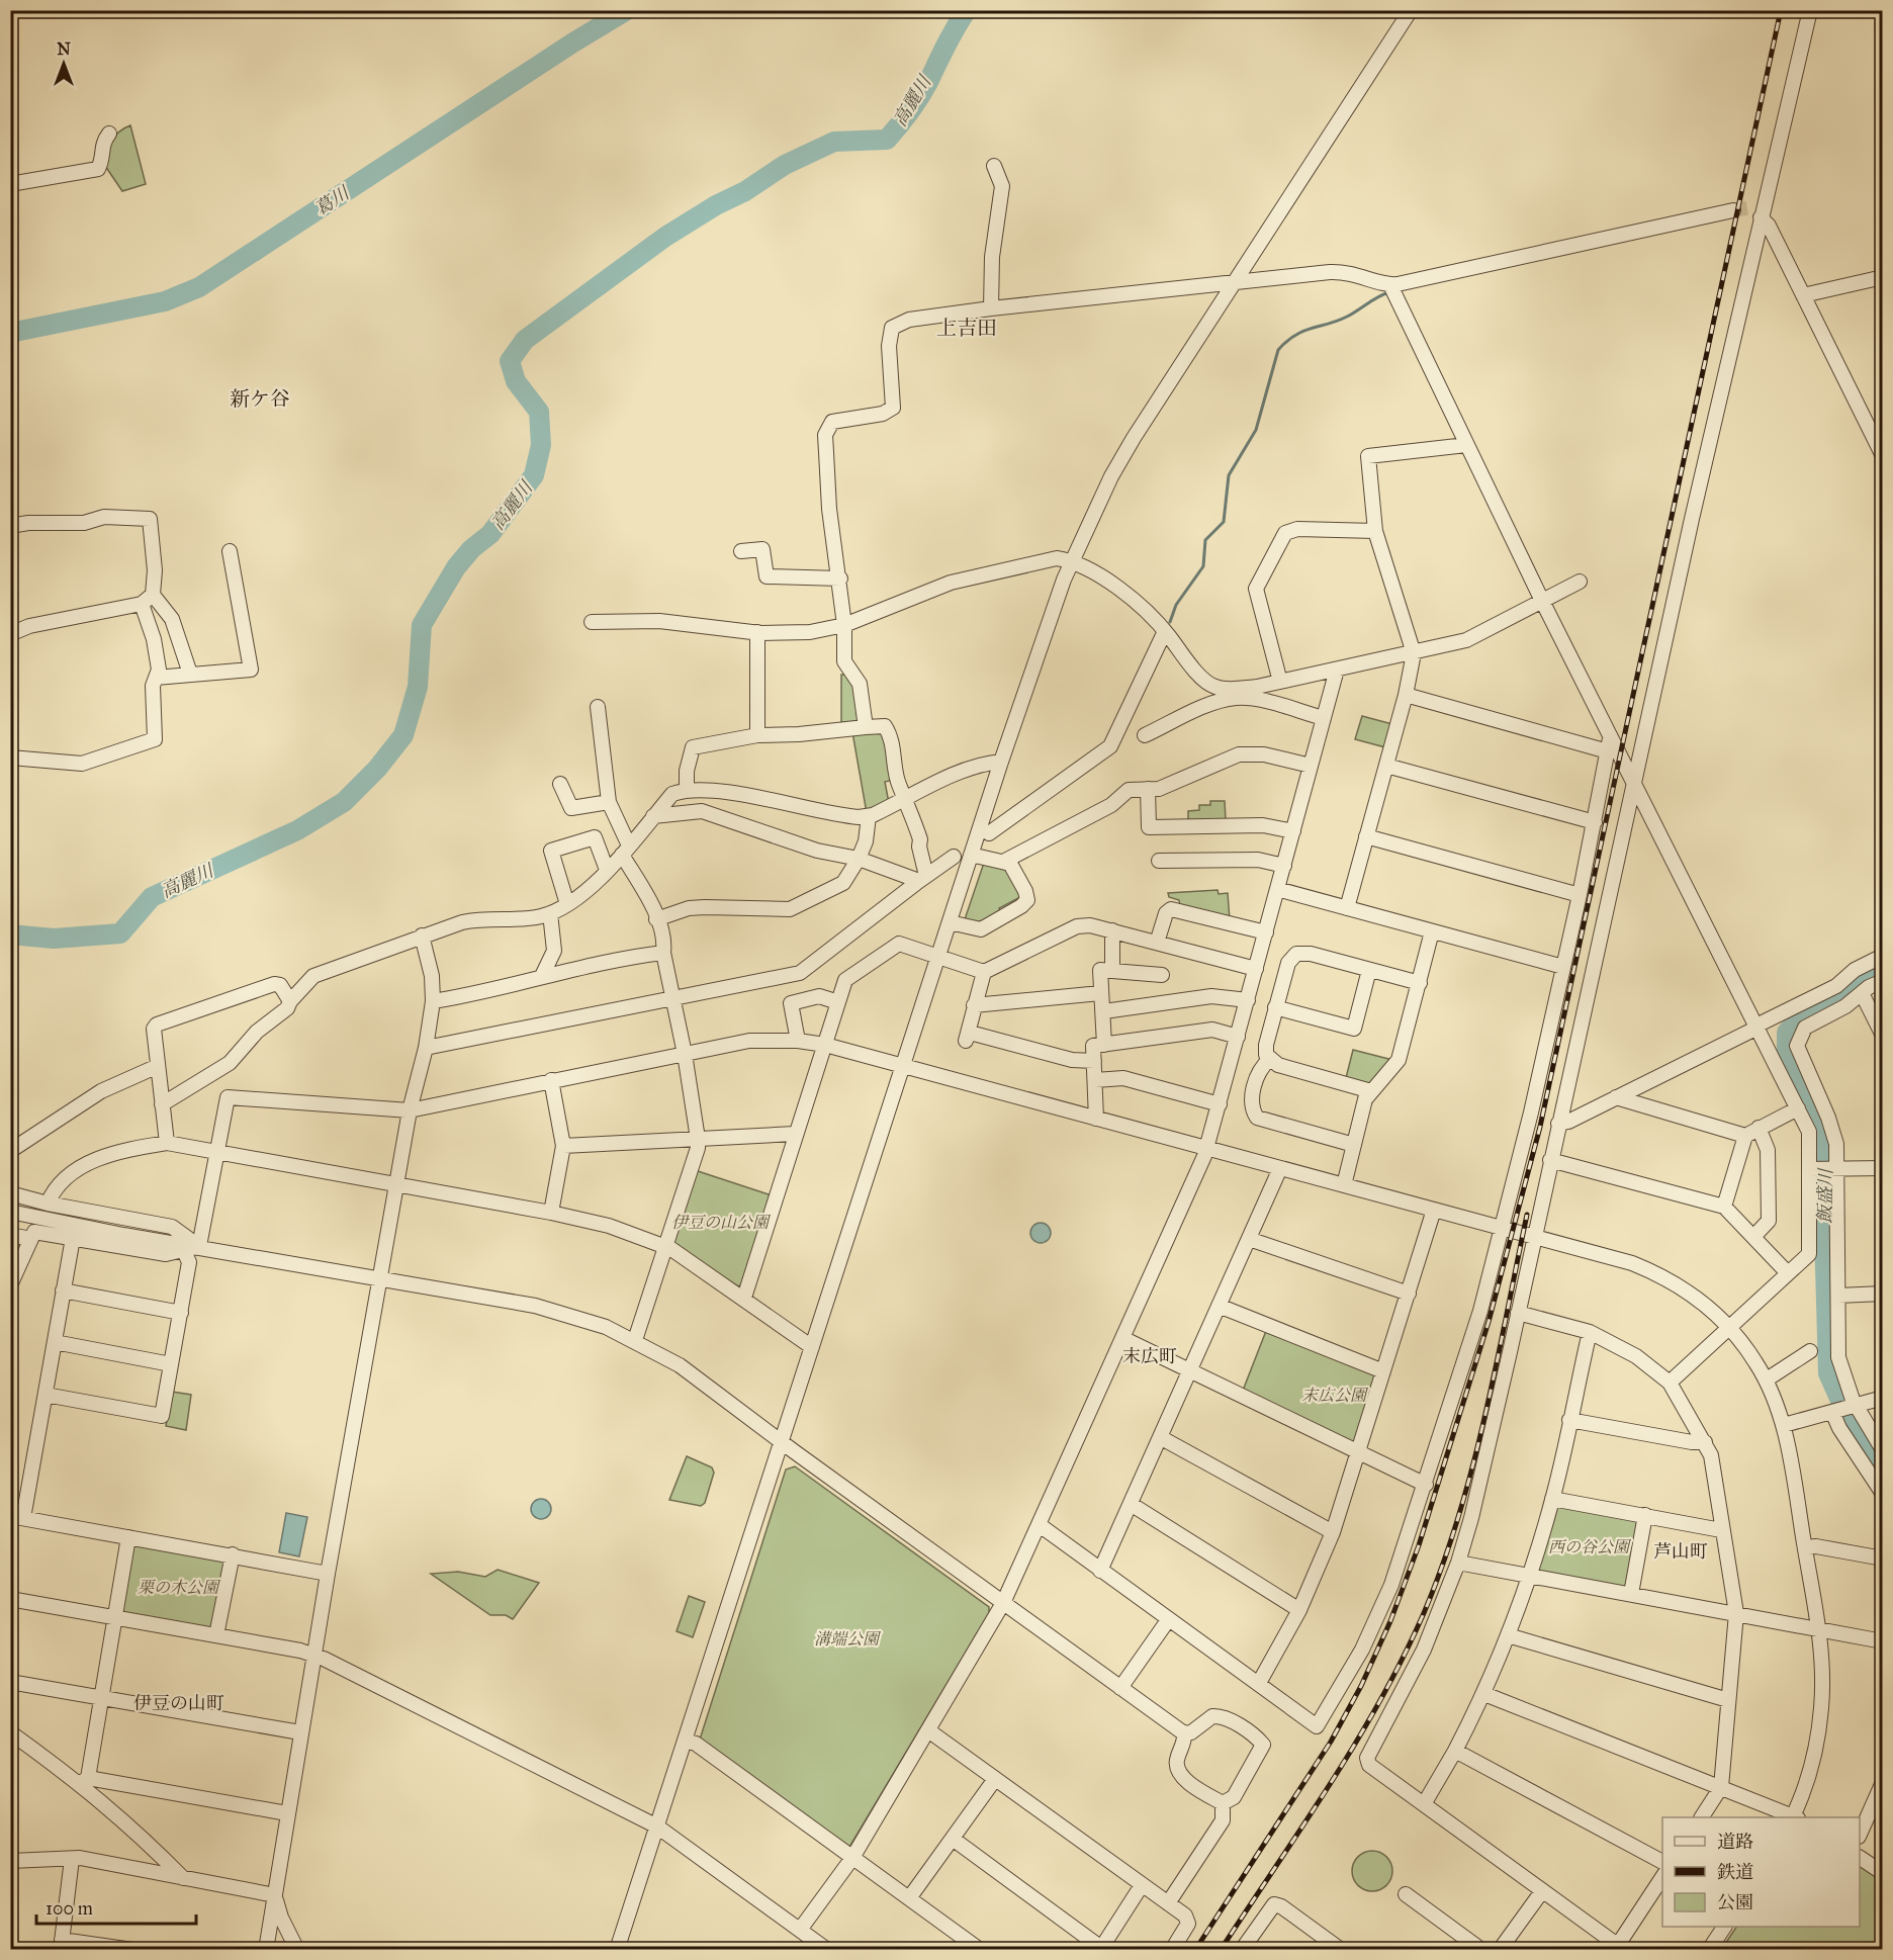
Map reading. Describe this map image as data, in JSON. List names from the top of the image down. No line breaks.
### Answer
{"districts":["上吉田","新ケ谷","末広町","芦山町","伊豆の山町"],"water":["高麗川","葛川","飯盛川"],"parks":["伊豆の山公園","末広公園","西の谷公園","栗の木公園","溝端公園"],"legend":["道路","鉄道","公園"],"scale_bar":"100 m","north":"top"}
